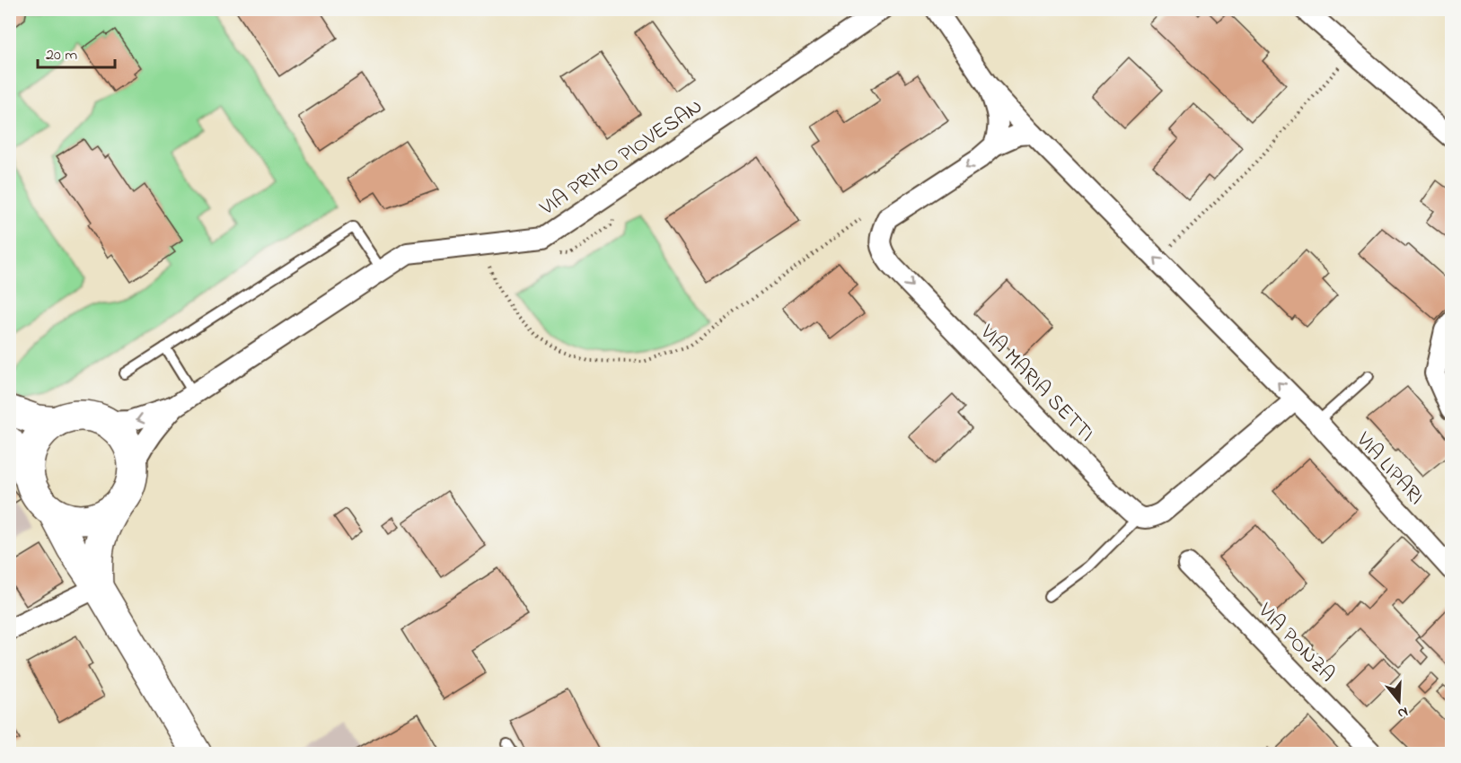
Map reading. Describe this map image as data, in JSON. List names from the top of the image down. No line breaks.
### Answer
{"streets":{"street":["VIA PRIMO PIOVESAN","VIA MARIA SETTI","VIA LIPARI","VIA PONZA"]},"scale_bar":"20 m","north":"bottom"}
